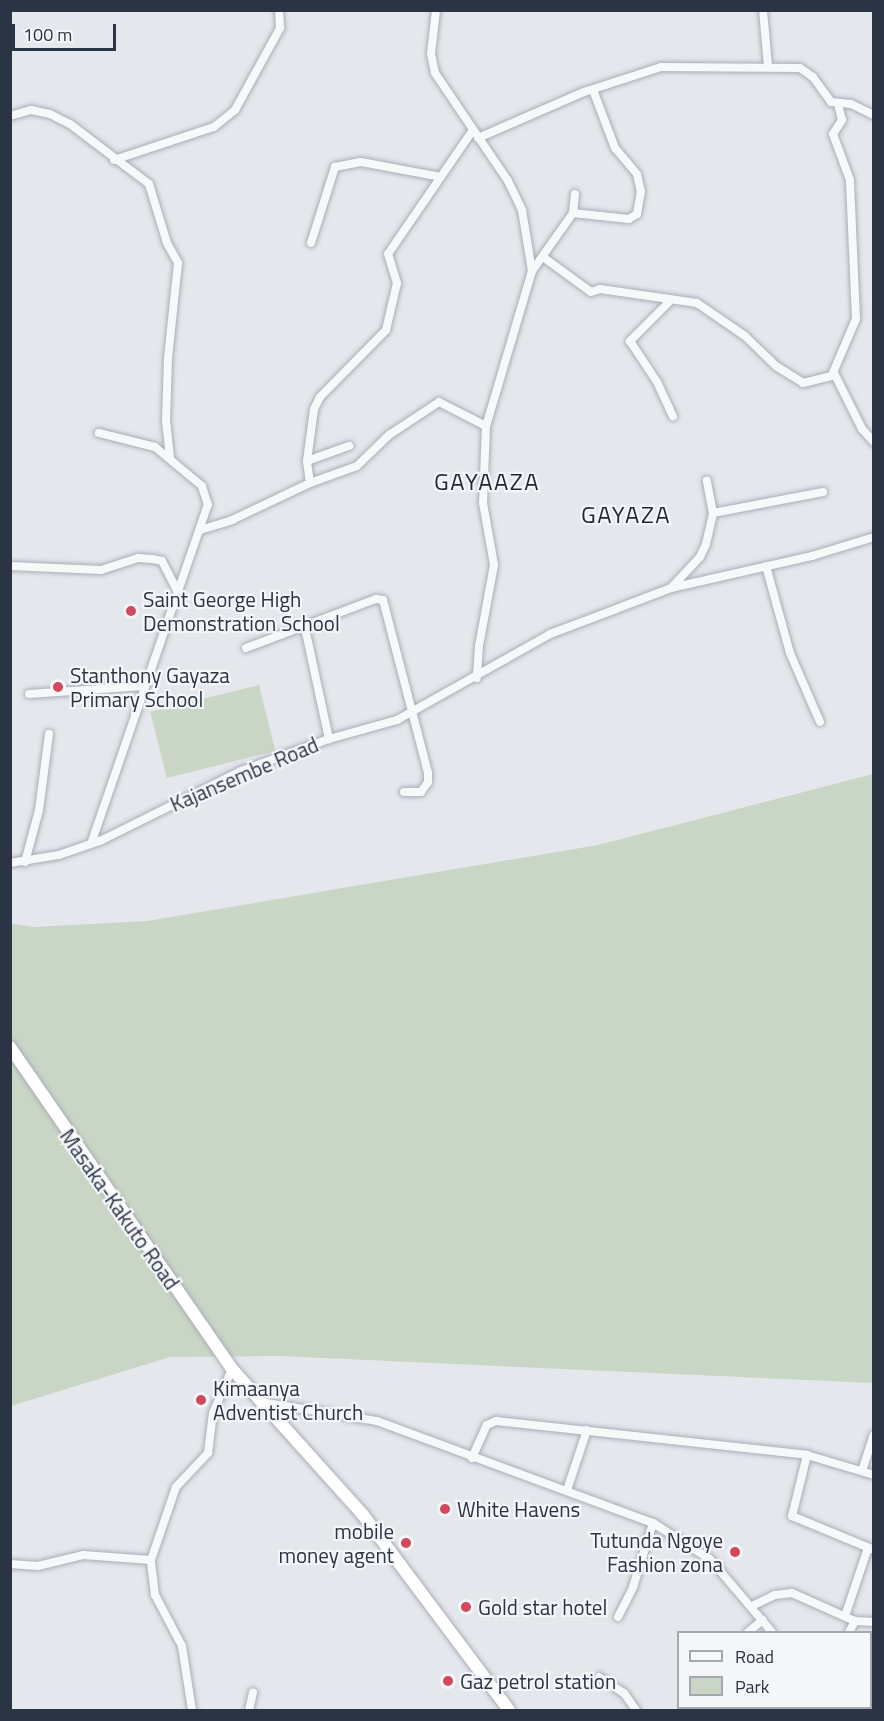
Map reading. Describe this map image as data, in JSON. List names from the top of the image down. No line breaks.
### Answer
{"streets":{"highway":["Masaka-Kakuto Road"],"street":["Kajansembe Road"]},"districts":["GAYAAZA","GAYAZA"],"places":["Saint George High Demonstration School","Stanthony Gayaza Primary School","Kimaanya Adventist Church","White Havens","mobile money agent","Tutunda Ngoye Fashion zona","Gold star hotel","Gaz petrol station"],"legend":["Road","Park"],"scale_bar":"100 m"}
